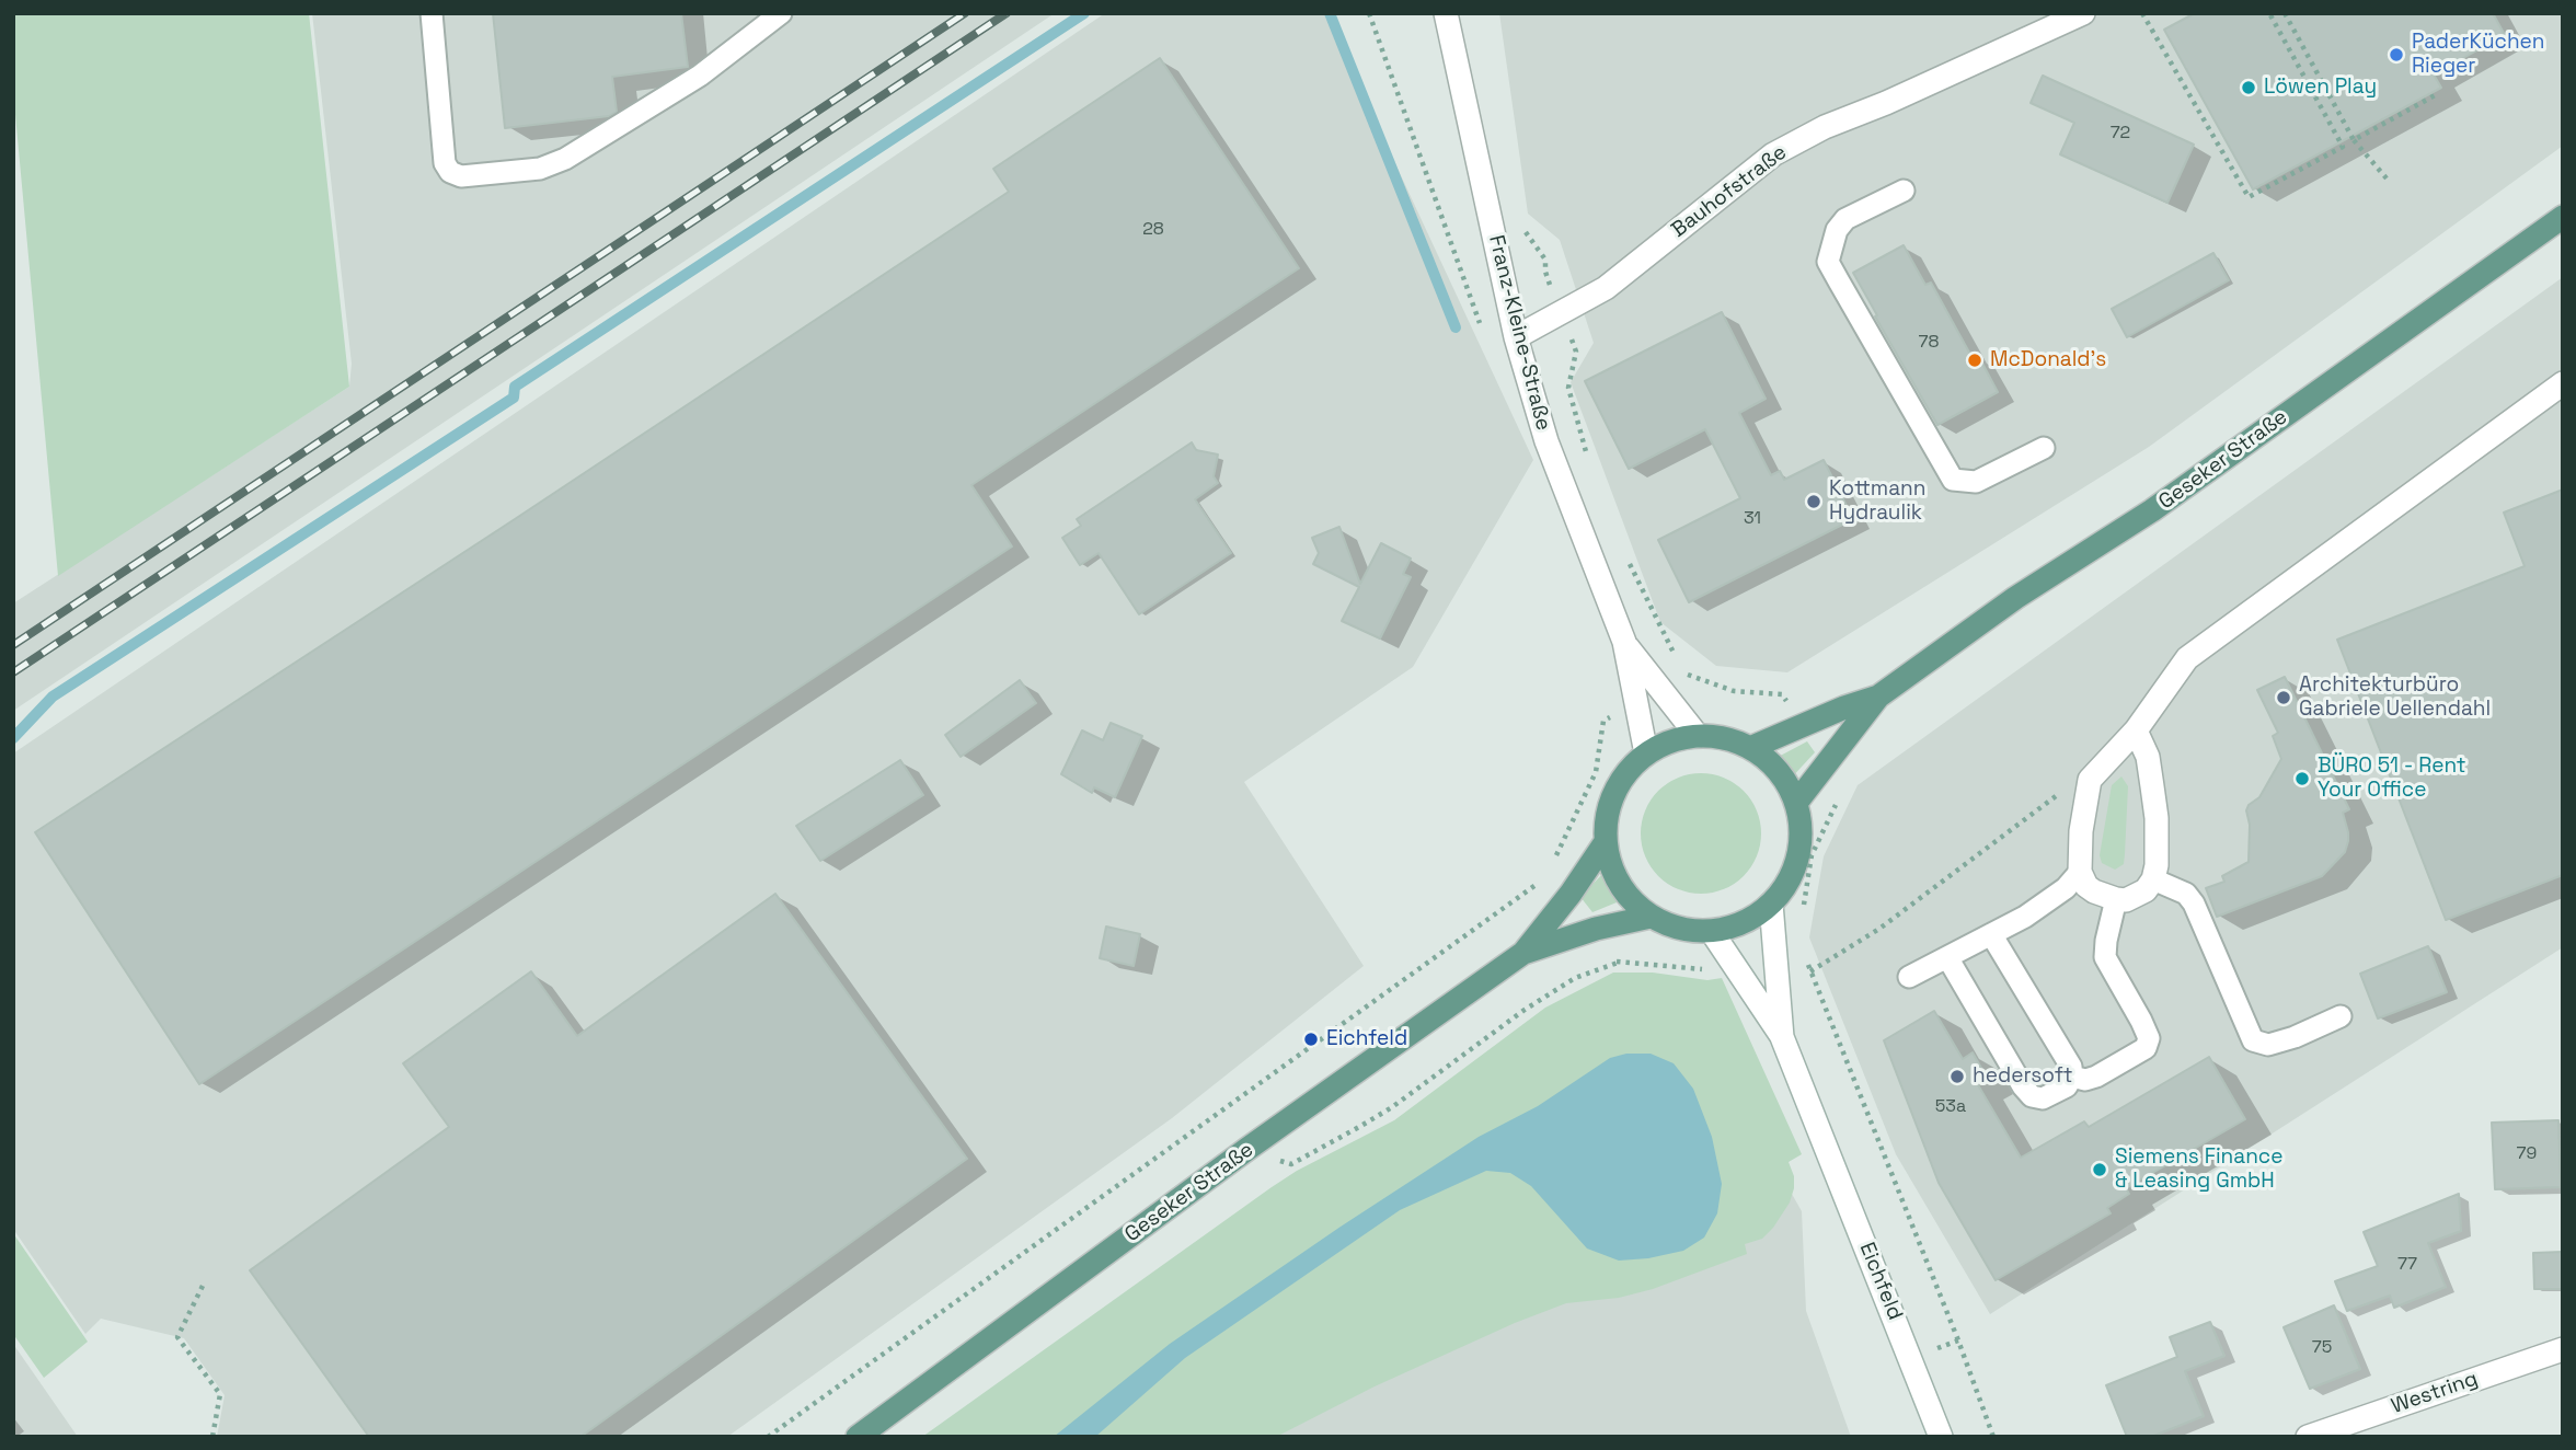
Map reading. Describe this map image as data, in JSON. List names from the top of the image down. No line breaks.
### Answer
{"streets":{"main road":["Geseker Straße"],"street":["Bauhofstraße","Franz-Kleine-Straße","Eichfeld","Westring"]},"crossings":[["Bauhofstraße","Franz-Kleine-Straße"],["Franz-Kleine-Straße","Geseker Straße"],["Franz-Kleine-Straße","Eichfeld"],["Geseker Straße","Eichfeld"]],"places":["PaderKüchen Rieger","Löwen Play","McDonald's","Kottmann Hydraulik","Architekturbüro Gabriele Uellendahl","BÜRO 51 - Rent Your Office","Eichfeld","hedersoft","Siemens Finance & Leasing GmbH"],"house_numbers":["72","28","78","31","53a","79","77","75"]}
